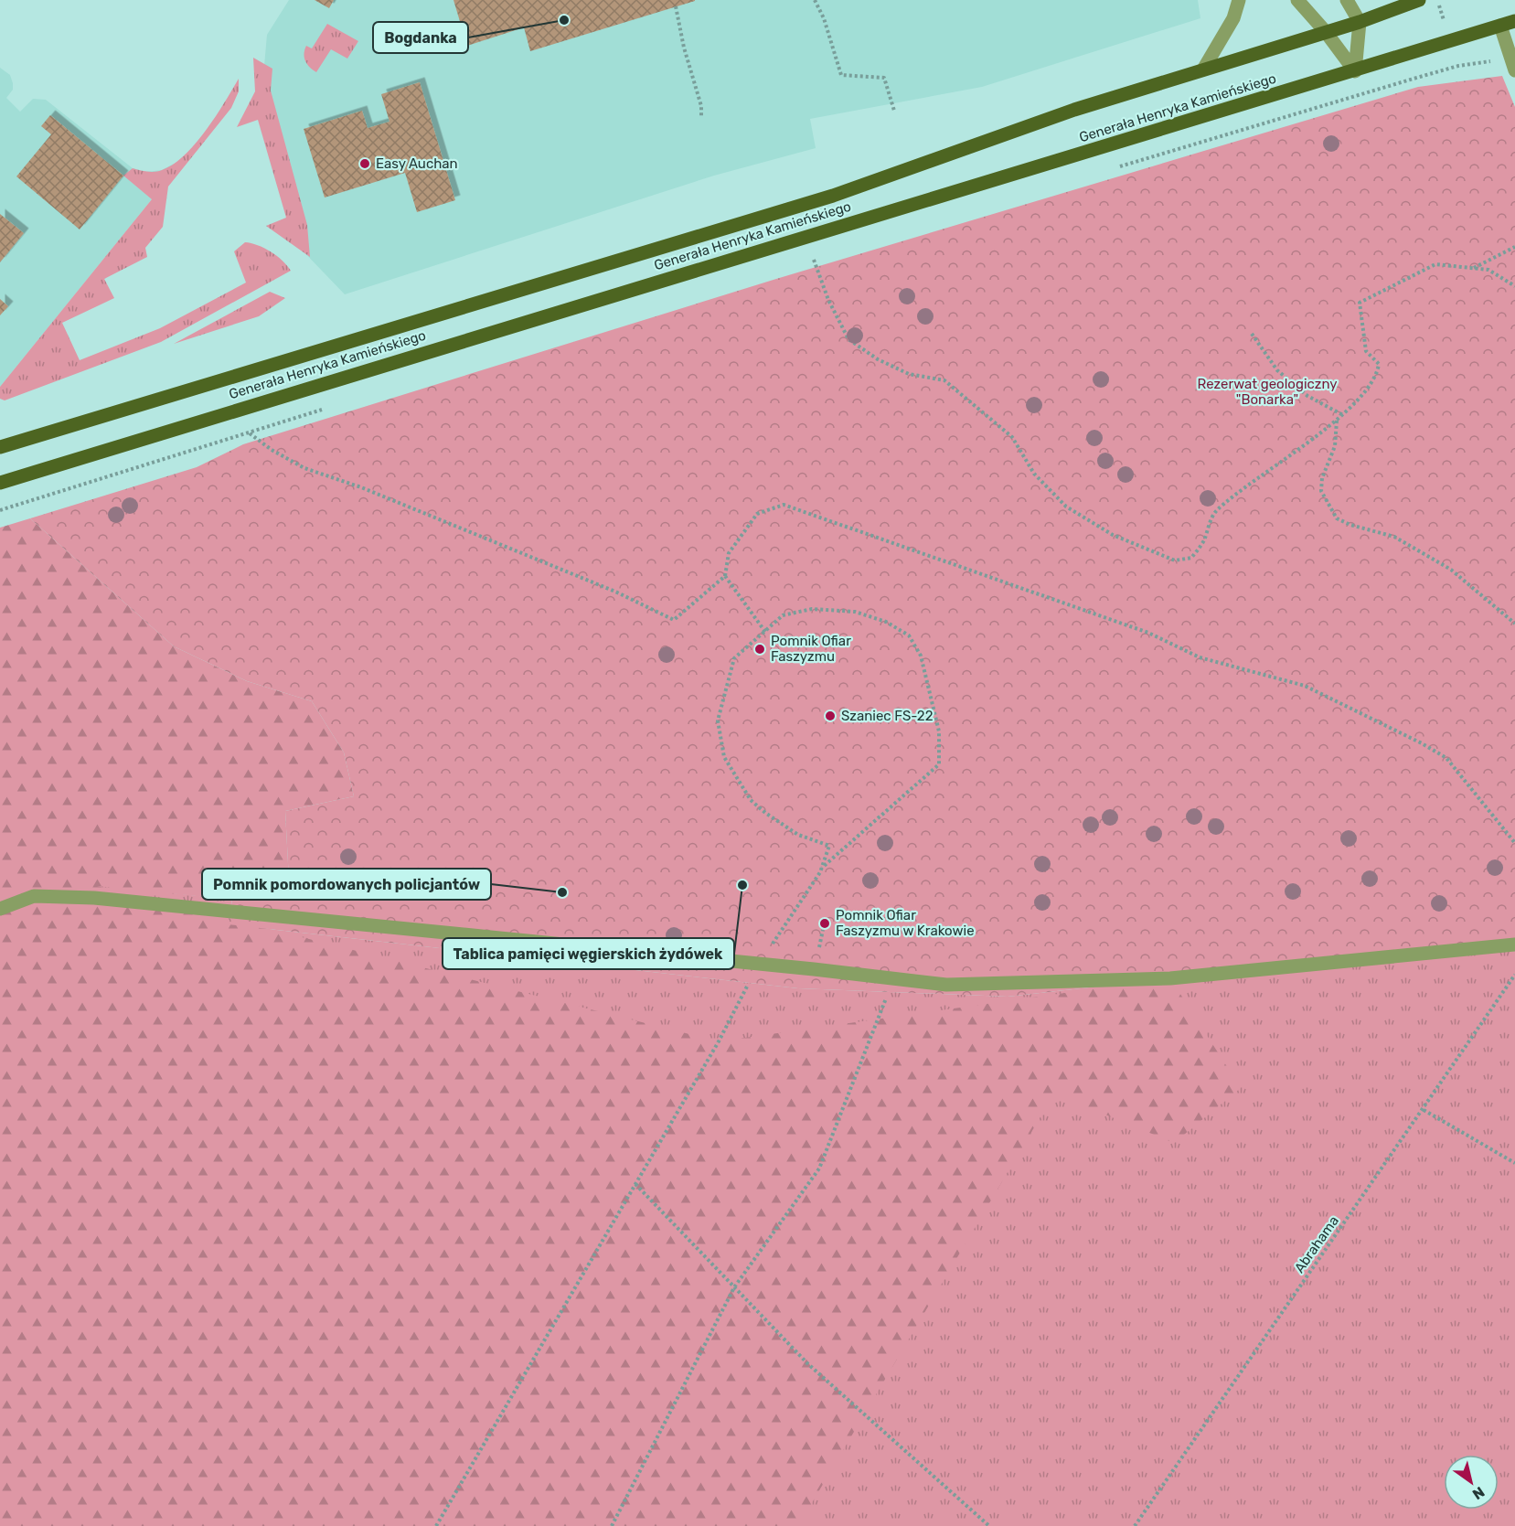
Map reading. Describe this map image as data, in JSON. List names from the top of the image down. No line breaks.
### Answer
{"streets":{"main road":["Generała Henryka Kamieńskiego"],"path":["Abrahama"]},"parks":["Rezerwat geologiczny \"Bonarka\""],"places":["Bogdanka","Easy Auchan","Pomnik Ofiar Faszyzmu","Szaniec FS-22","Tablica pamięci węgierskich żydówek","Pomnik pomordowanych policjantów","Pomnik Ofiar Faszyzmu w Krakowie"],"north":"bottom right"}
